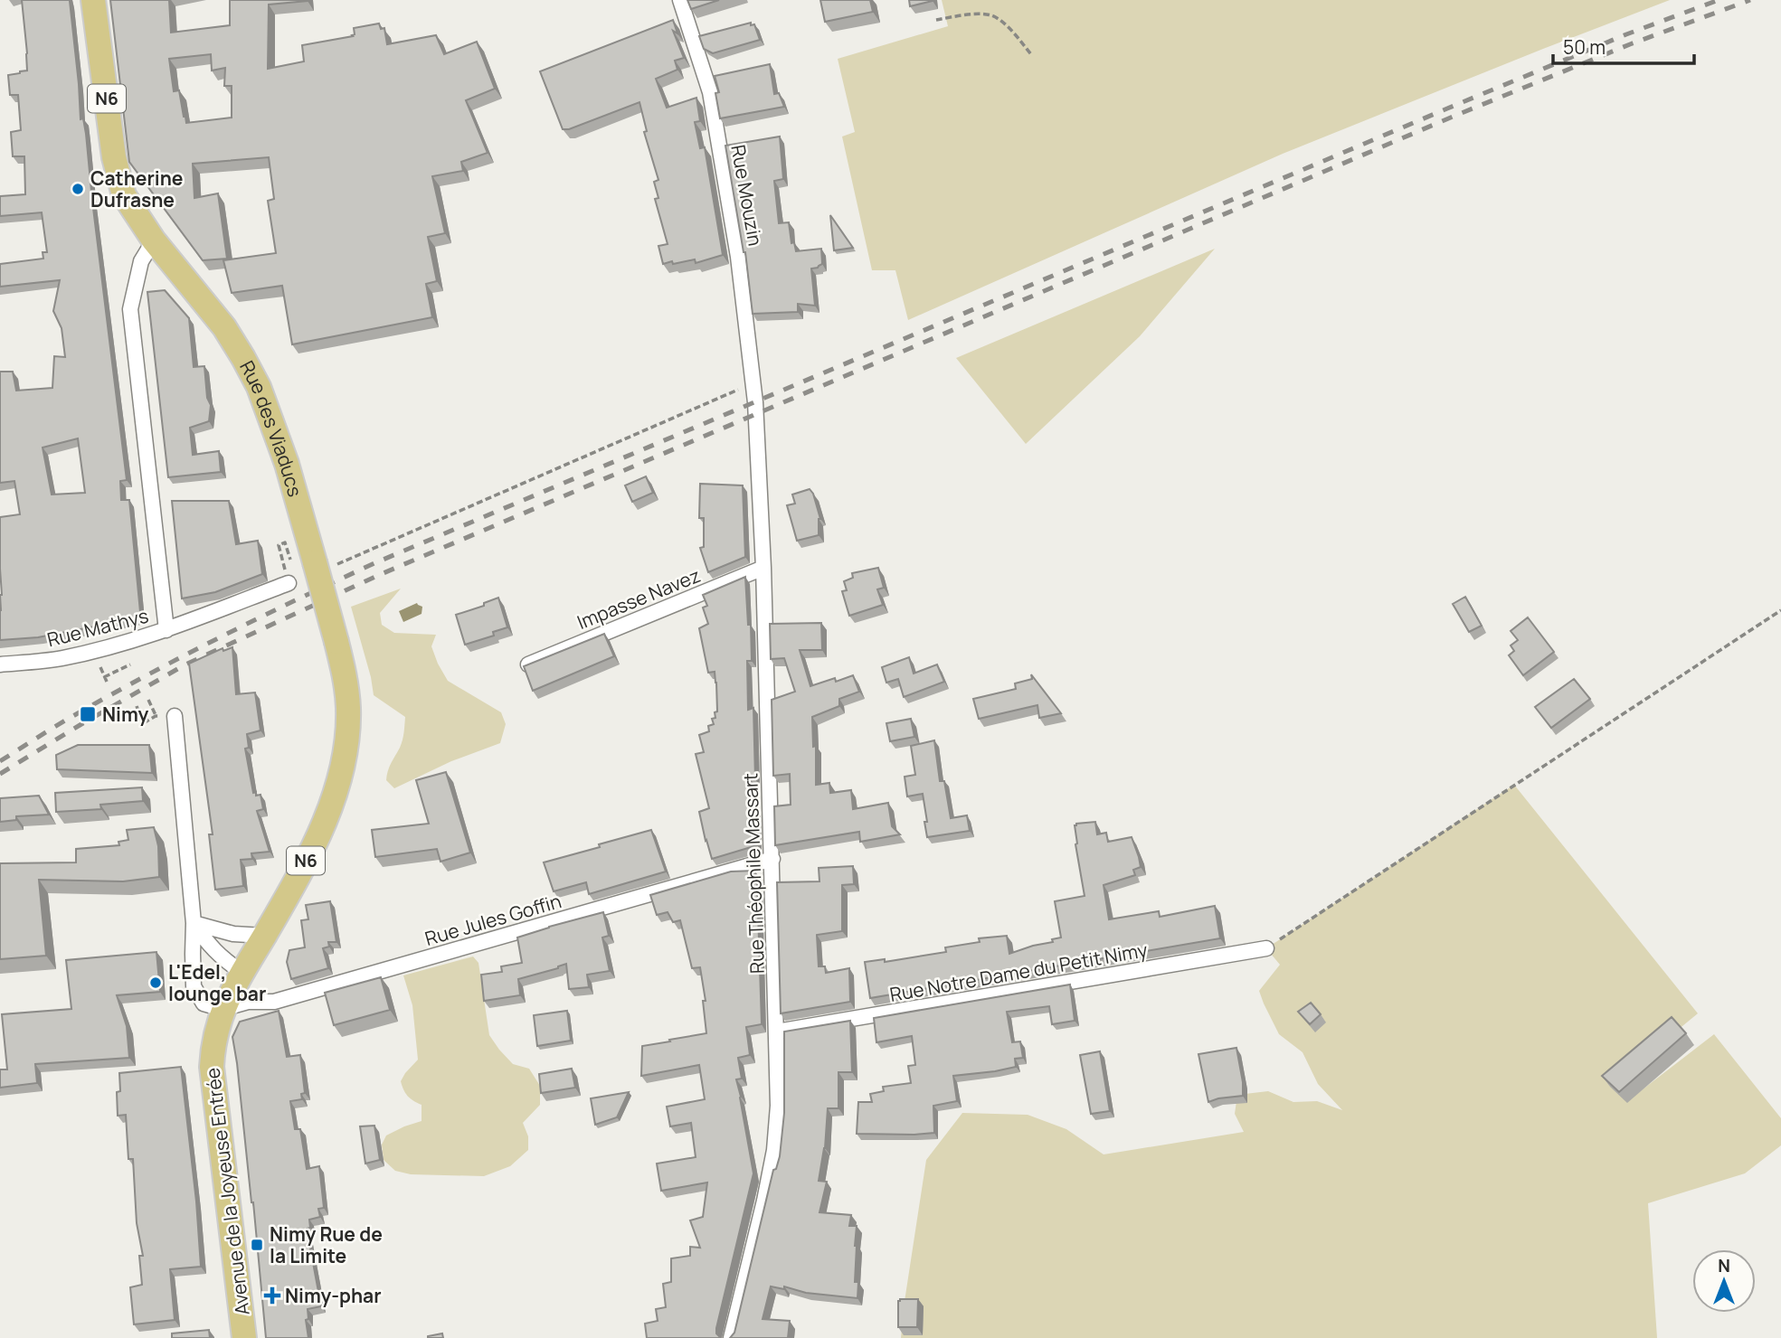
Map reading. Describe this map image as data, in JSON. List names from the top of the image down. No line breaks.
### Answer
{"streets":{"main road":["N6","Rue des Viaducs","Avenue de la Joyeuse Entrée"],"street":["Rue Mouzin","Impasse Navez","Rue Mathys","Rue Théophile Massart","Rue Jules Goffin","Rue Notre Dame du Petit Nimy"]},"crossings":[["Rue Mouzin","Rue Théophile Massart"],["Rue des Viaducs","Avenue de la Joyeuse Entrée"],["Impasse Navez","Rue Théophile Massart"],["Rue Théophile Massart","Rue Jules Goffin"],["Rue Théophile Massart","Rue Notre Dame du Petit Nimy"],["Rue Jules Goffin","Avenue de la Joyeuse Entrée"]],"places":{"other":["Catherine Dufrasne","L'Edel, lounge bar"],"transit":["Nimy","Nimy Rue de la Limite"],"health":["Nimy-phar"]},"scale_bar":"50 m","north":"top"}
